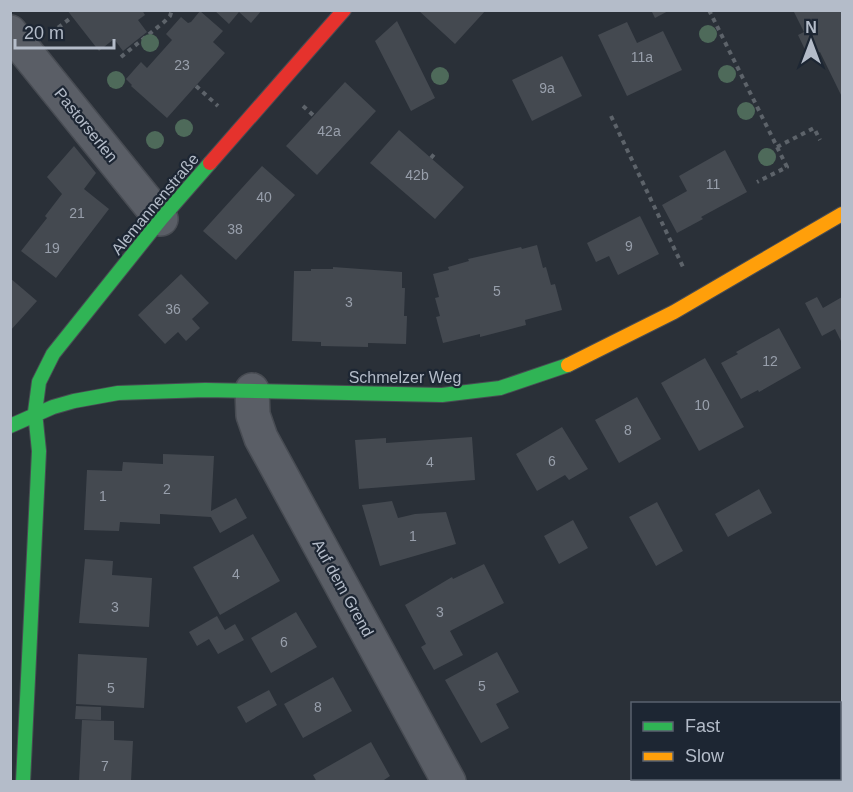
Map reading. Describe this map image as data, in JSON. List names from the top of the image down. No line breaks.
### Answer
{"streets":{"street":["Pastorserlen","Alemannenstraße","Schmelzer Weg","Auf dem Grend"]},"crossings":[["Pastorserlen","Alemannenstraße"],["Alemannenstraße","Schmelzer Weg"],["Schmelzer Weg","Auf dem Grend"]],"house_numbers":["11a","23","9a","42a","42b","11","40","21","38","9","19","5","3","36","12","10","8","6","4","2","1","1","4","3","3","6","5","5","8","7"],"legend":["Fast","Slow"],"scale_bar":"20 m","north":"top"}
